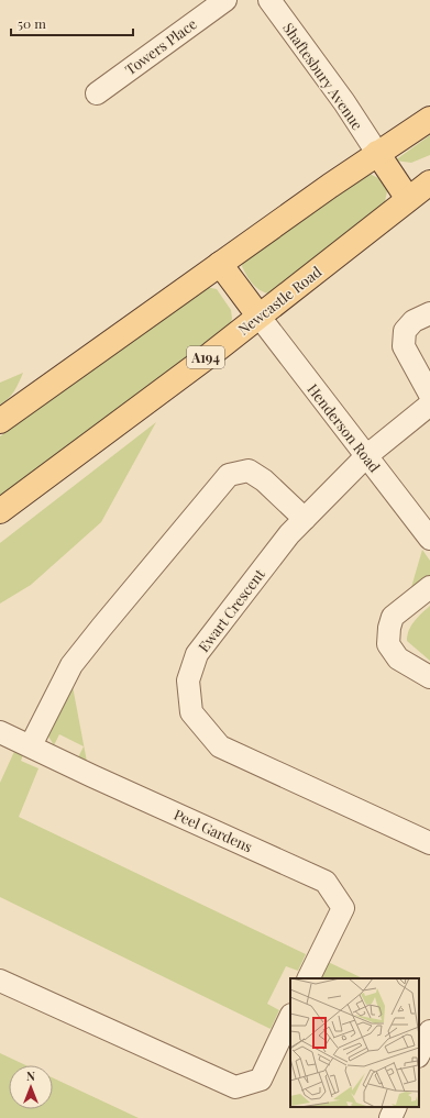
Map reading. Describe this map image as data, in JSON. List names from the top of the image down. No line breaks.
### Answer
{"streets":{"main road":["Newcastle Road","A194"],"street":["Towers Place","Shaftesbury Avenue","Henderson Road","Ewart Crescent","Peel Gardens"]},"crossings":[["Newcastle Road","Henderson Road"],["Henderson Road","Ewart Crescent"]],"scale_bar":"50 m","north":"top"}
